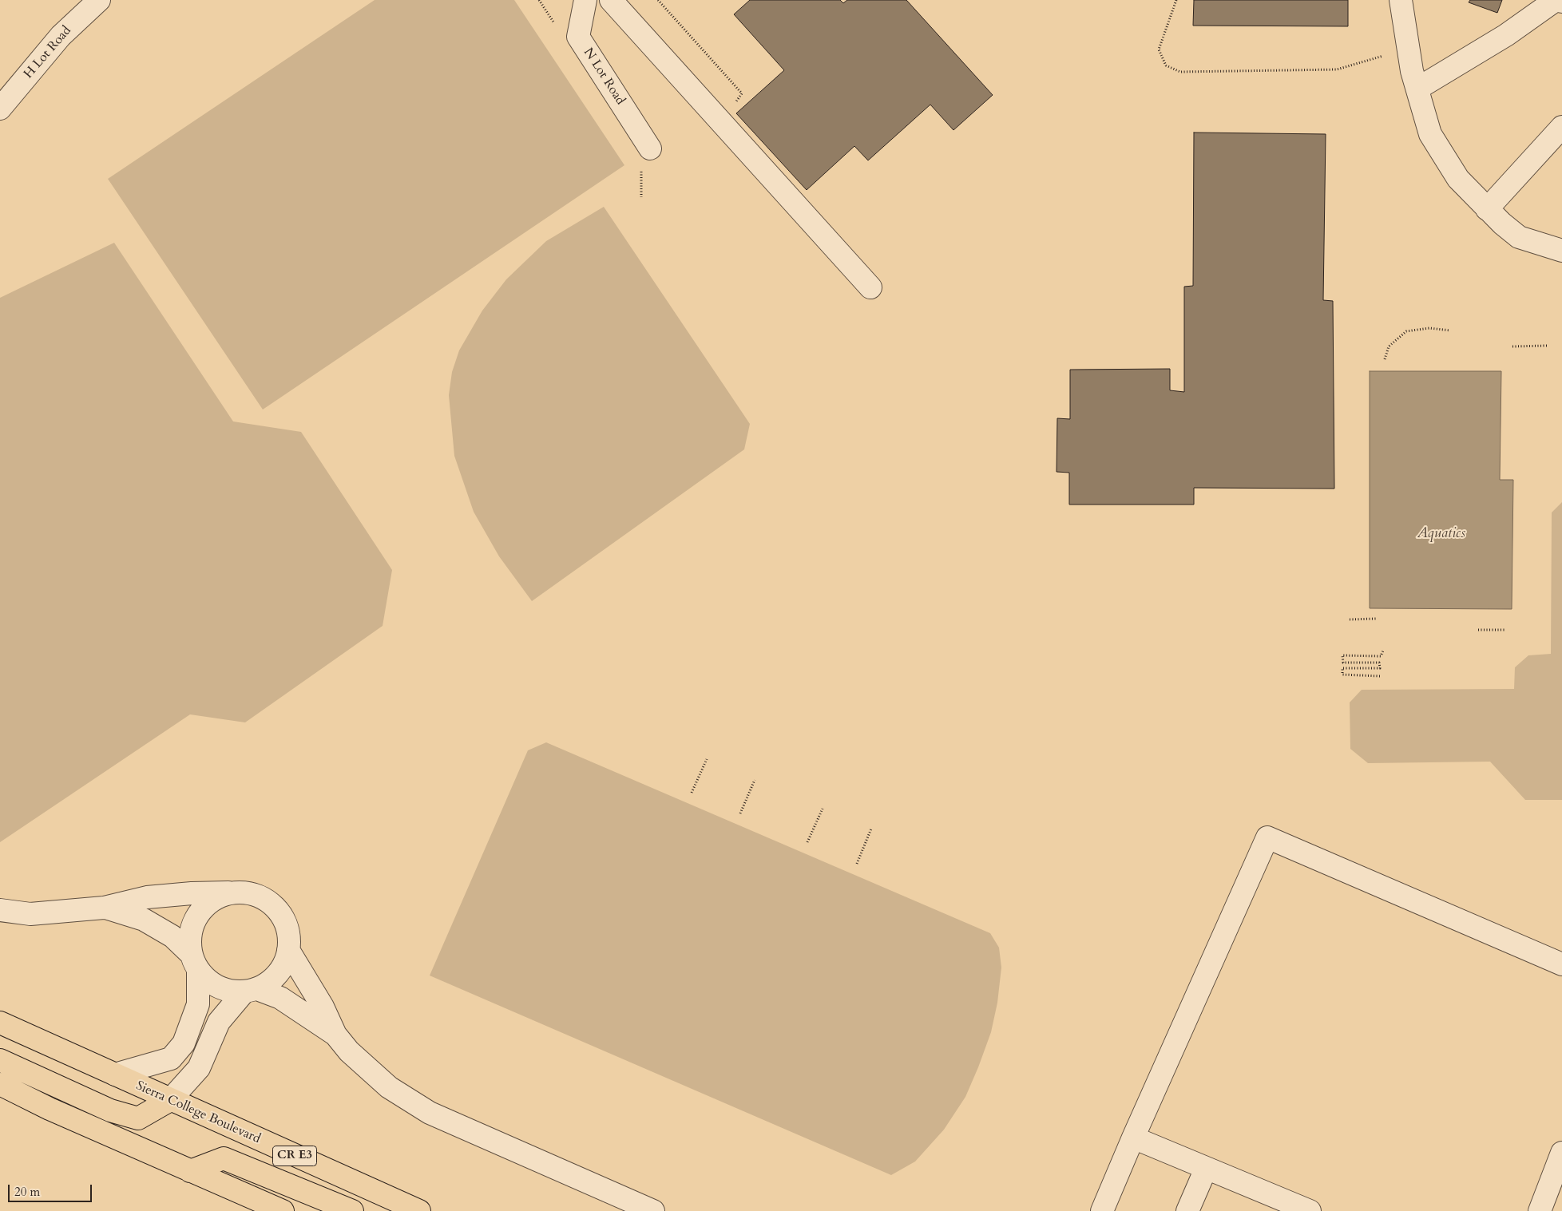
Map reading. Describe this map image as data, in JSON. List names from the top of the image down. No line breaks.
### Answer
{"streets":{"main road":["Sierra College Boulevard","CR E3"],"street":["H Lot Road","N Lot Road"]},"water":["Aquatics"],"scale_bar":"20 m"}
